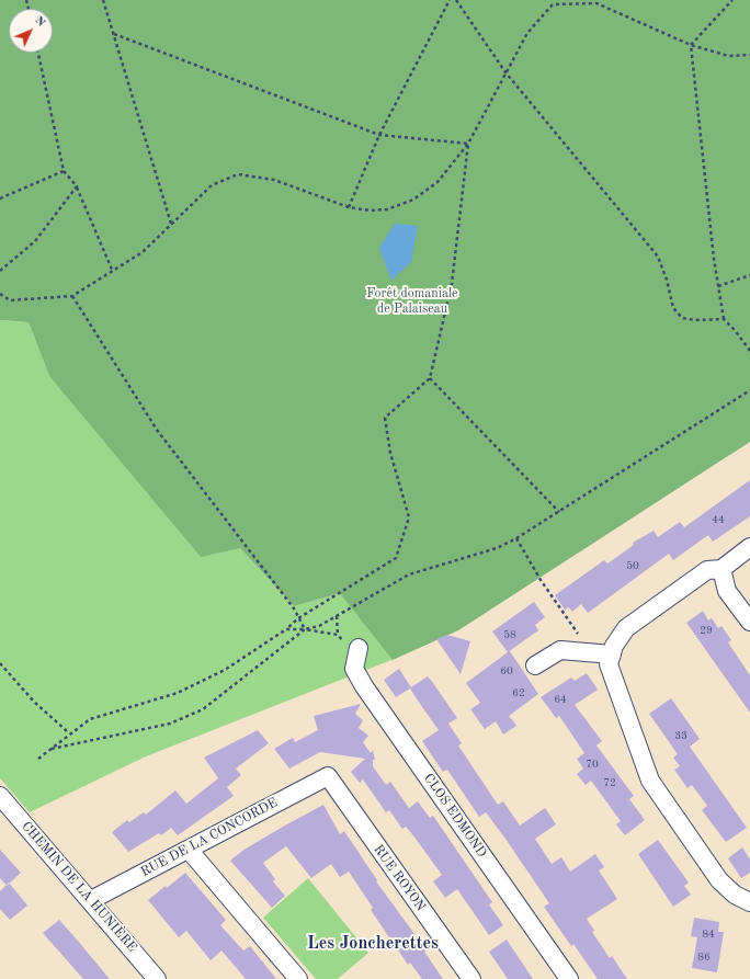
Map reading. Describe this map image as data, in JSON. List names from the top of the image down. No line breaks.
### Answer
{"streets":{"street":["CLOS EDMOND","RUE DE LA CONCORDE","RUE ROYON","CHEMIN DE LA HUNIÈRE"]},"crossings":[["RUE DE LA CONCORDE","RUE ROYON"],["RUE DE LA CONCORDE","CHEMIN DE LA HUNIÈRE"]],"districts":["Les Joncherettes"],"parks":["Forêt domaniale de Palaiseau"],"house_numbers":["44","50","29","58","60","62","64","33","70","72","84","86"],"north":"top right"}
